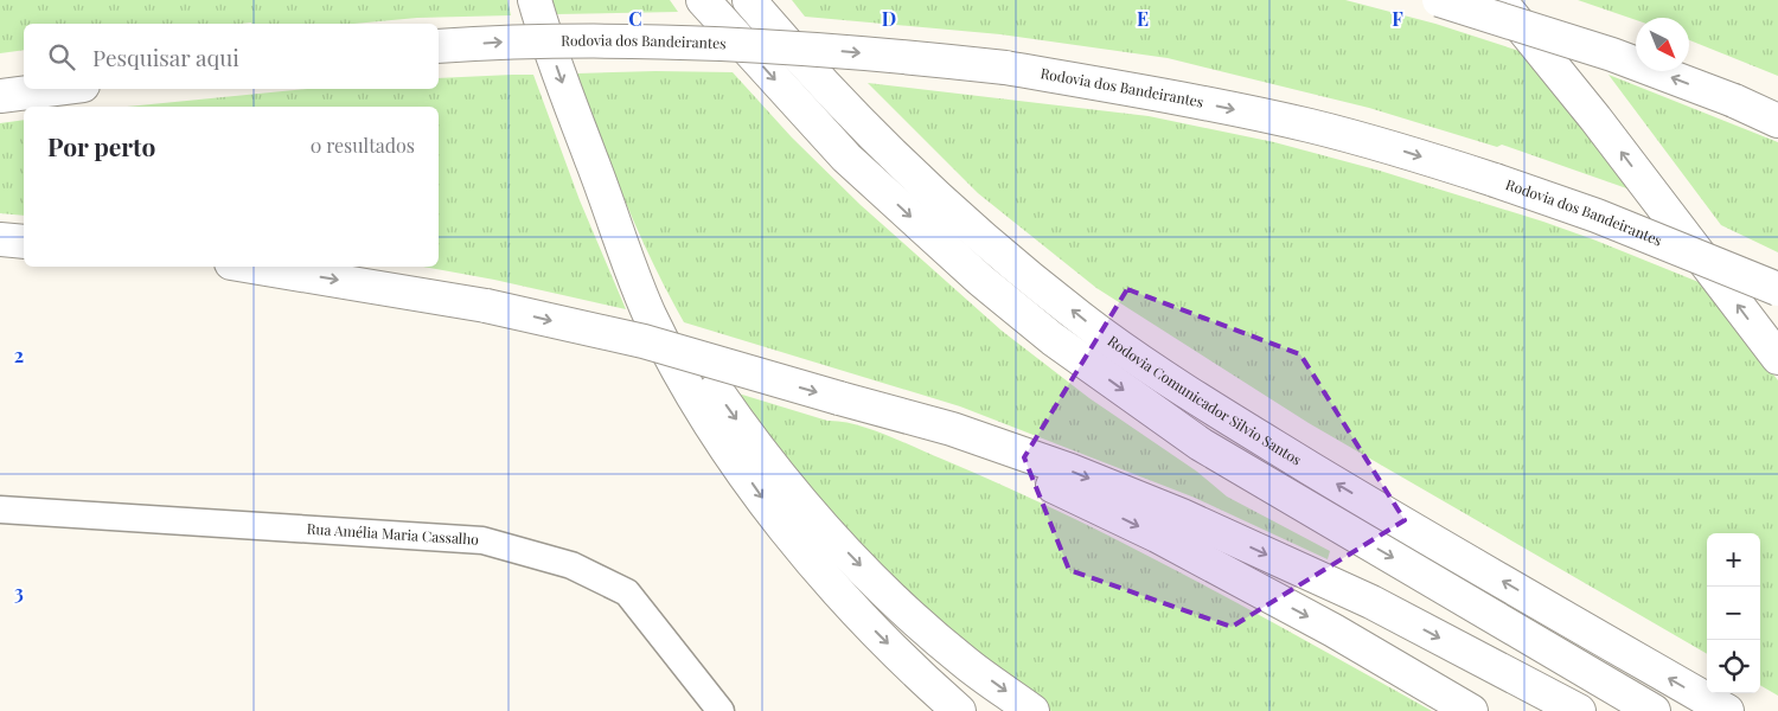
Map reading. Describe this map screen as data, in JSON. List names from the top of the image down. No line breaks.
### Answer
{"streets":{"highway":["Rodovia dos Bandeirantes","Rodovia Comunicador Silvio Santos"],"street":["Rua Amélia Maria Cassalho"]},"north":"bottom right","page":{"search":"Pesquisar aqui","heading":["Por perto","0 resultados"],"map_buttons":["+","−"]},"grid":{"columns":["C","D","E","F"],"rows":["2","3"]}}
